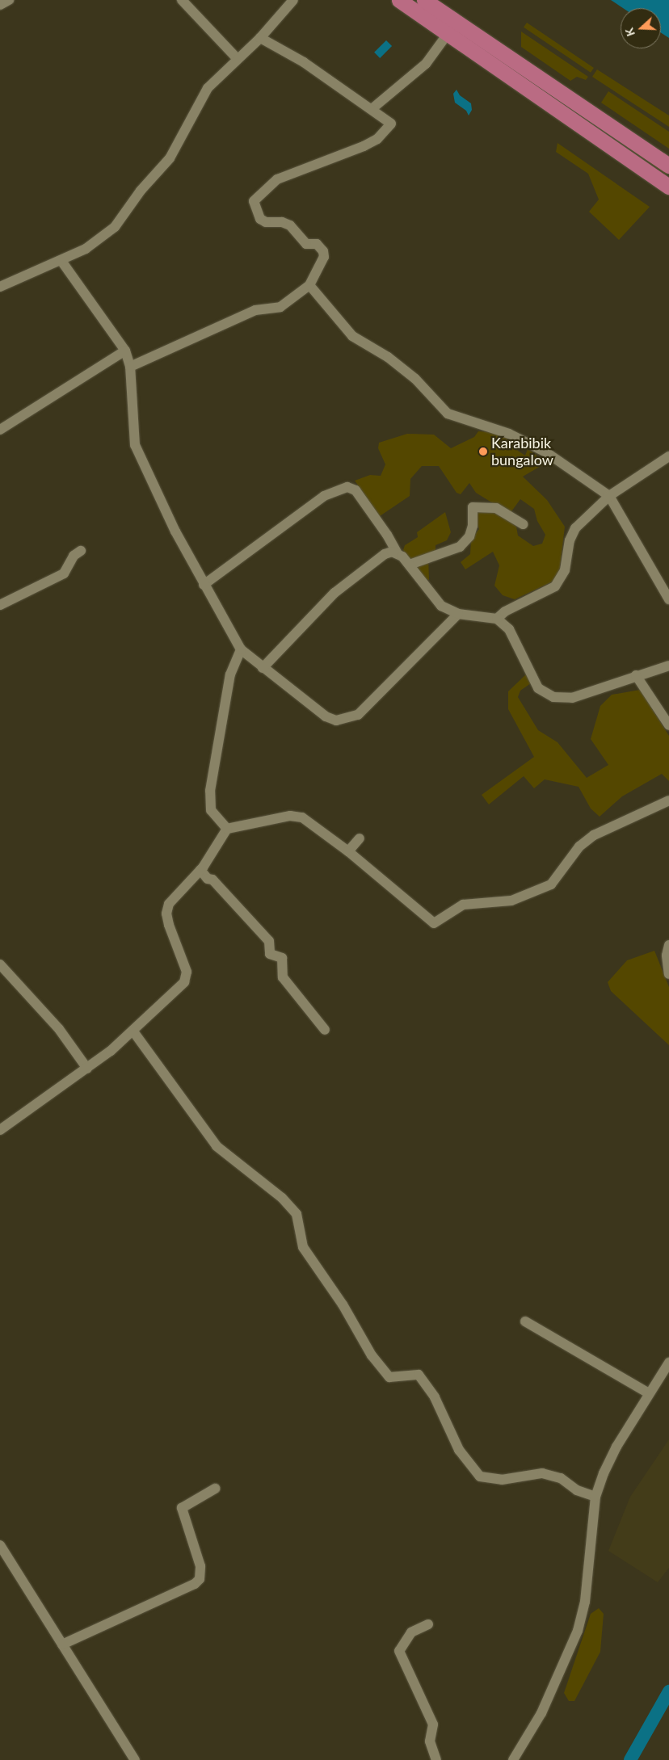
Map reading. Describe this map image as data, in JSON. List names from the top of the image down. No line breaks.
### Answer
{"places":["Karabibik bungalow"],"north":"left"}
